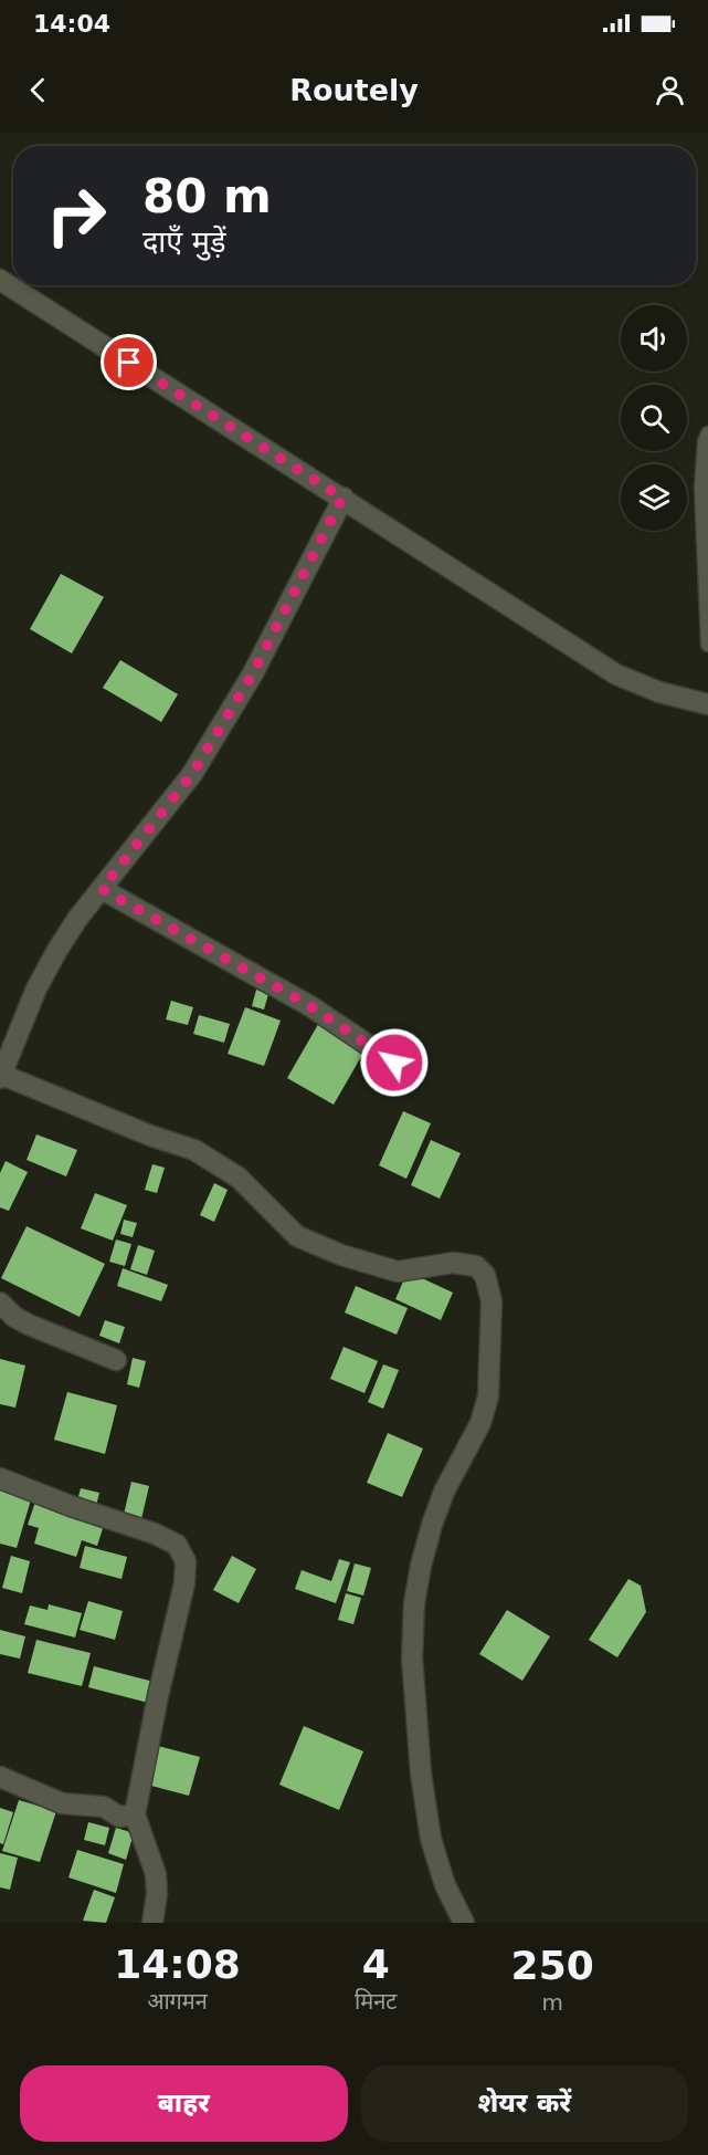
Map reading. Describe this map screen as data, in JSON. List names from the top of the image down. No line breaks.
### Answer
{"page":{"status":"14:04","header":"Routely","turn":["80 m","दाएँ मुड़ें"],"eta":["14:08","आगमन","4","मिनट","250","m"],"buttons":["बाहर","शेयर करें"]}}
